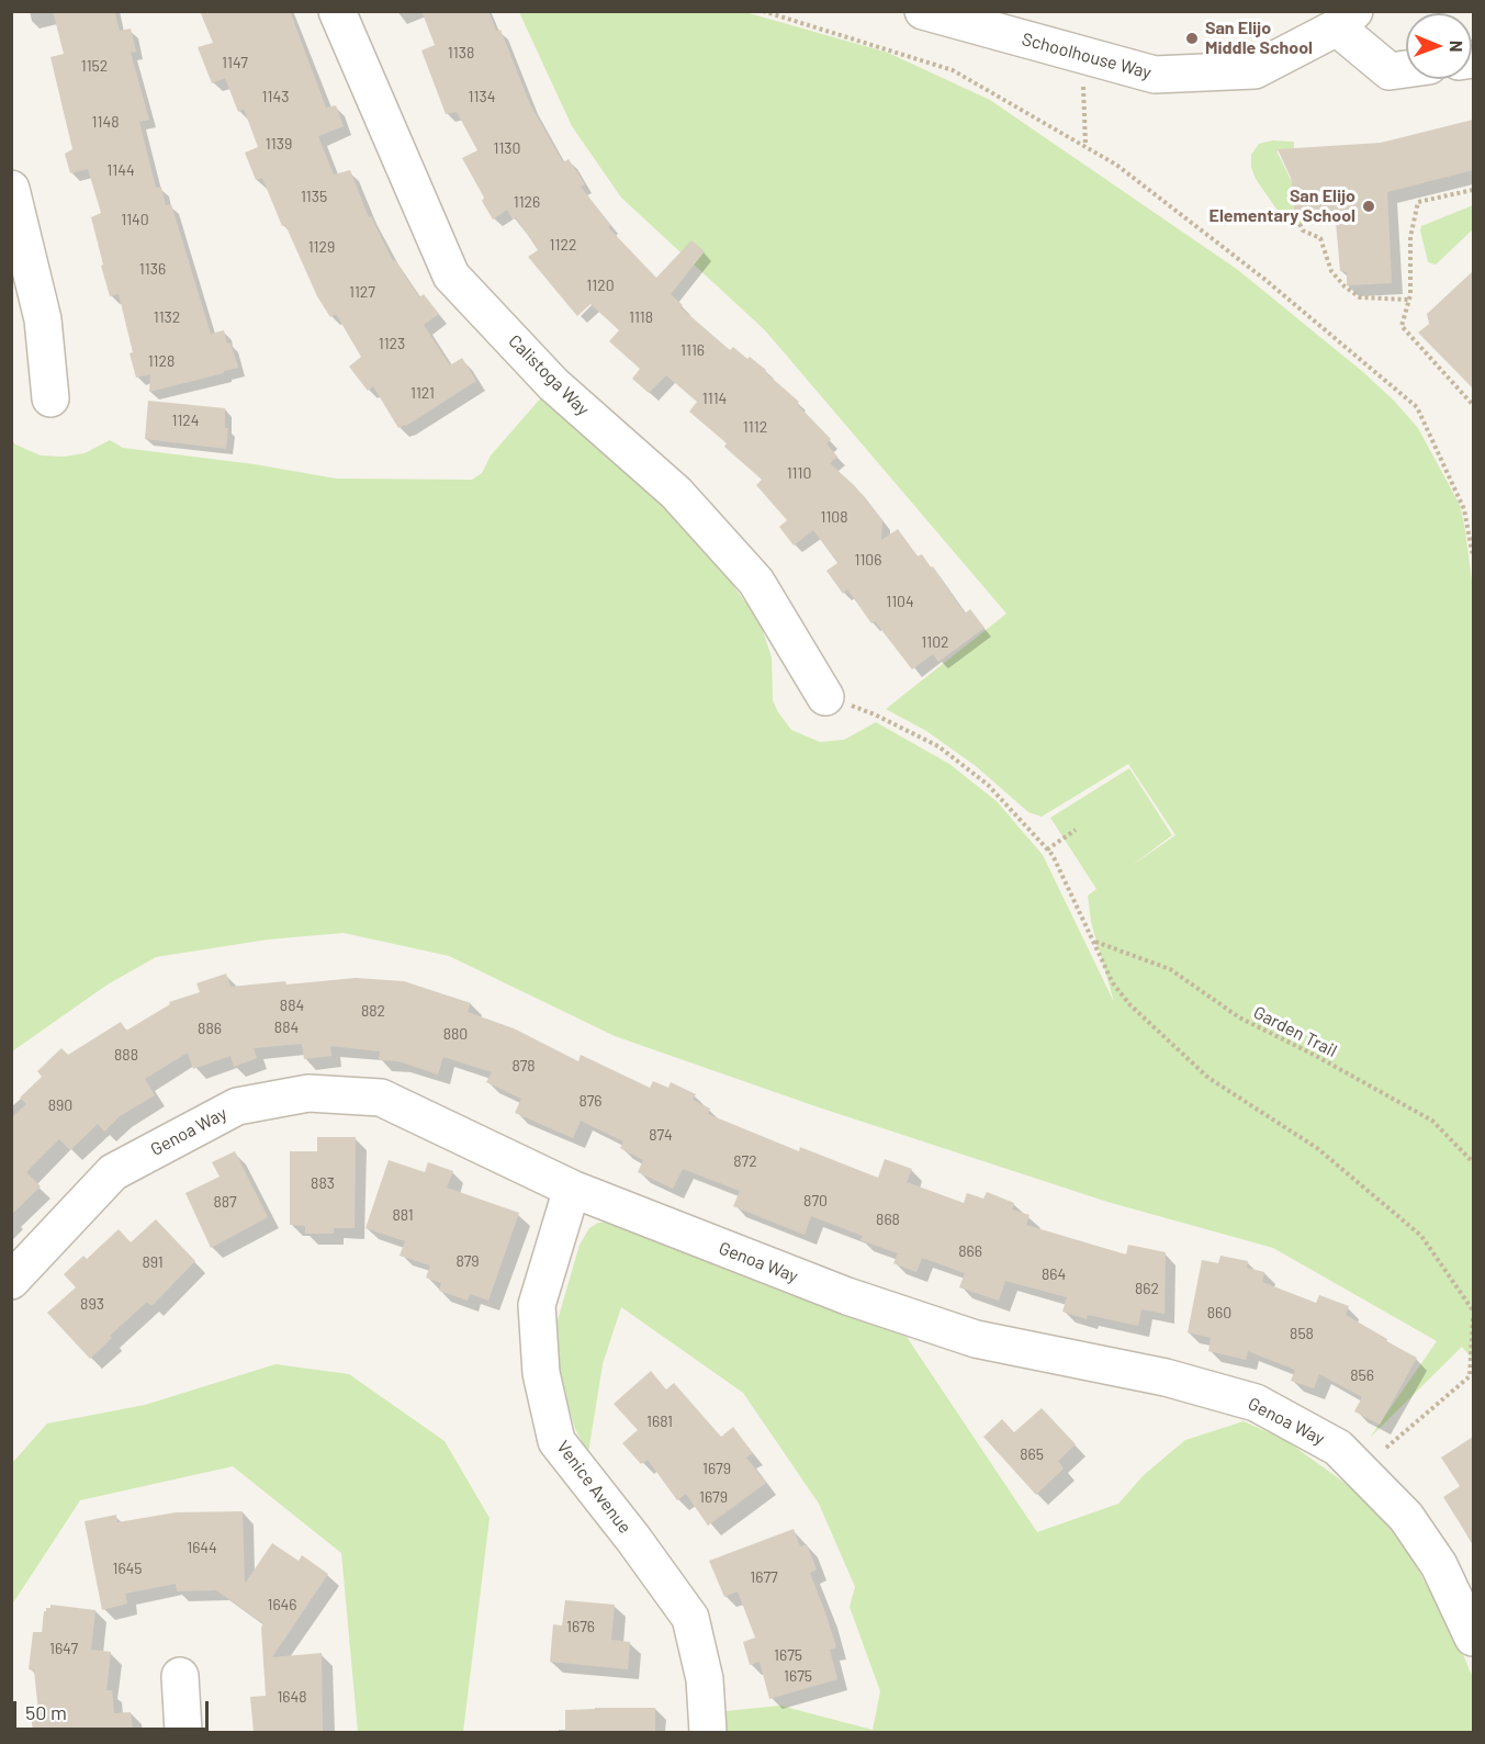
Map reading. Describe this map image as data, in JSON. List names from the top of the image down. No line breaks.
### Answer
{"streets":{"street":["Schoolhouse Way","Calistoga Way","Genoa Way","Venice Avenue"],"path":["Garden Trail"]},"crossings":[["Genoa Way","Venice Avenue"]],"places":["San Elijo Middle School","San Elijo Elementary School"],"house_numbers":["1138","1147","1152","1143","1134","1148","1139","1130","1144","1135","1126","1140","1122","1129","1136","1120","1127","1132","1118","1123","1116","1128","1121","1114","1124","1112","1110","1108","1106","1104","1102","884","882","884","886","880","888","878","876","890","874","872","883","870","887","881","868","866","879","891","864","862","893","860","858","856","1681","865","1679","1679","1644","1645","1677","1646","1676","1647","1675","1675","1648"],"scale_bar":"50 m","north":"right"}
